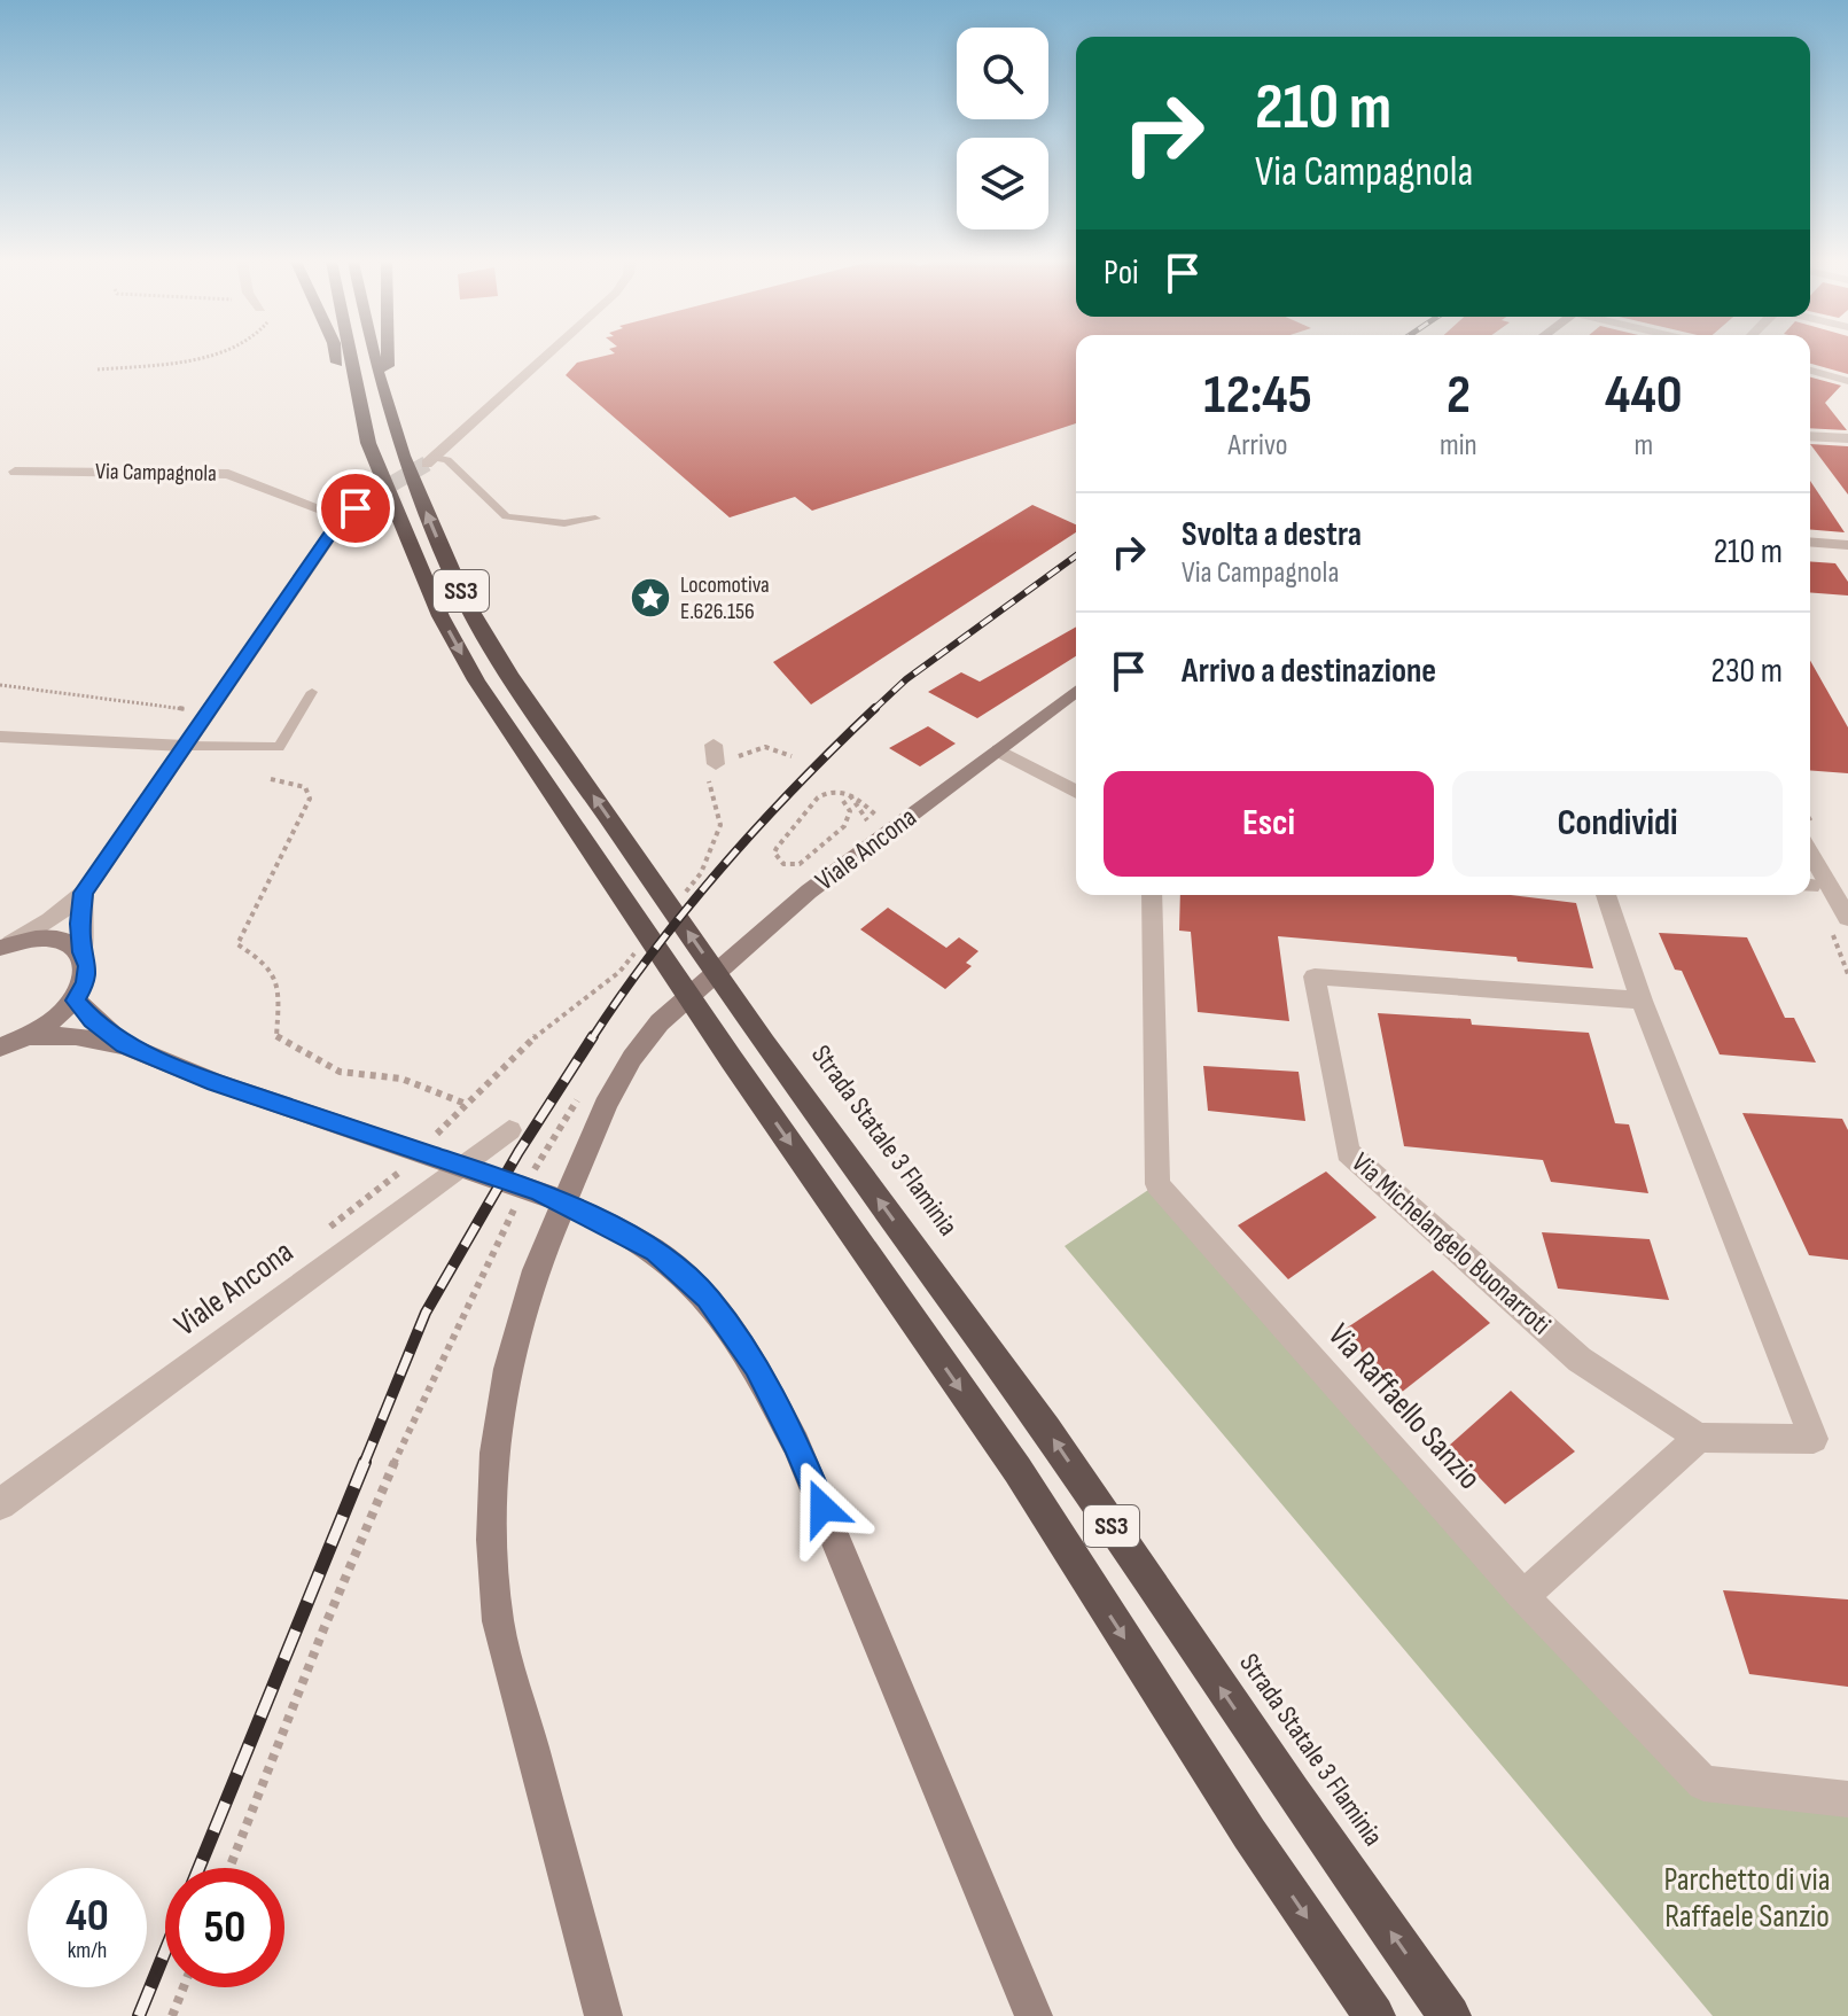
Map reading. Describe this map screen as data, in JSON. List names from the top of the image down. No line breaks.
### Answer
{"streets":{"highway":["SS3","Strada Statale 3 Flaminia"],"main road":["Viale Ancona"],"street":["Via Campagnola","Via Michelangelo Buonarroti","Via Raffaello Sanzio"]},"parks":["Parchetto di via Raffaele Sanzio"],"places":{"place":["Locomotiva E.626.156"]},"page":{"turn":["210 m","Via Campagnola"],"then":"Poi","eta":["12:45","Arrivo","2","min","440","m"],"list":[{"name":"Svolta a destra","note":"Via Campagnola","value":"210 m"},{"name":"Arrivo a destinazione","value":"230 m"}],"buttons":["Esci","Condividi"],"speed":"40 km/h","limit":"50"}}
